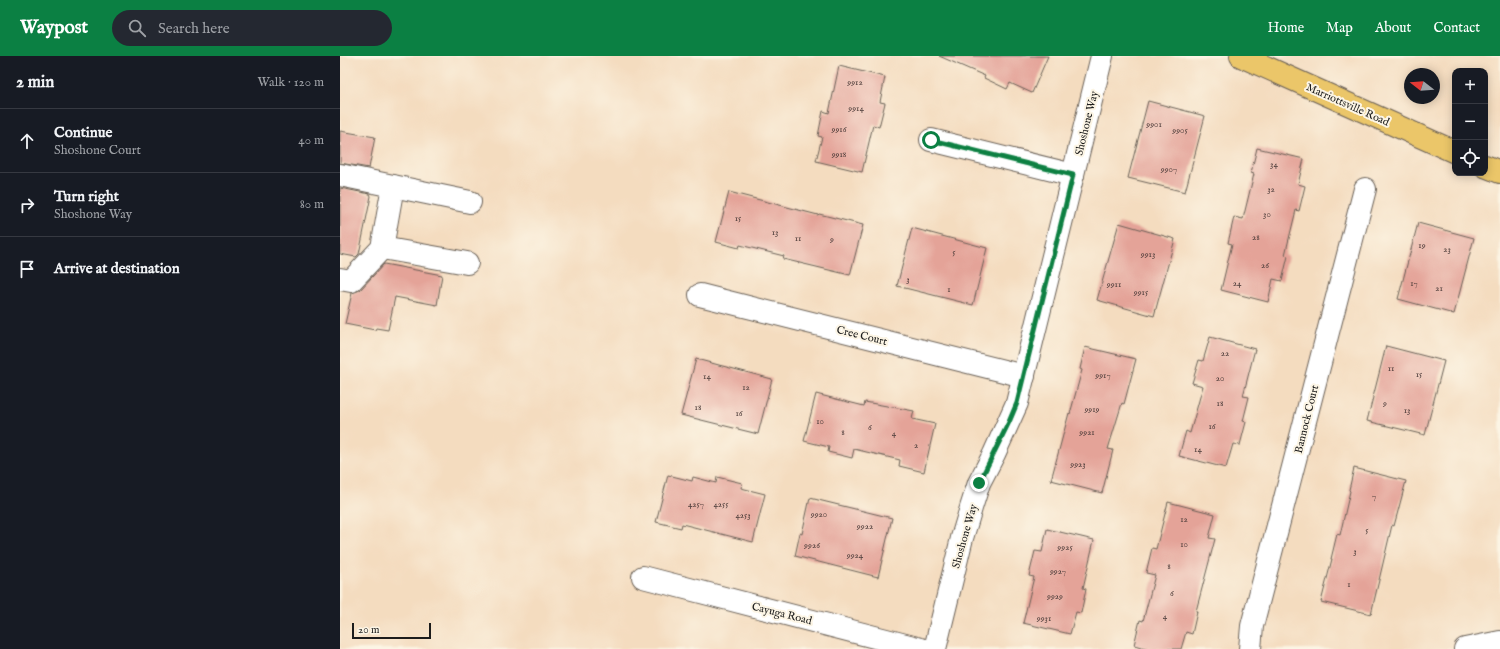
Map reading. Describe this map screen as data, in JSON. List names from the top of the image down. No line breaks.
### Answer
{"streets":{"main road":["Marriottsville Road"],"street":["Shoshone Way","Cree Court","Bannock Court","Cayuga Road"]},"crossings":[["Shoshone Way","Cree Court"]],"house_numbers":["9912","9914","9901","9916","9905","9918","34","9907","32","30","15","13","28","11","9","19","23","5","9913","26","3","24","17","9911","21","1","9915","22","11","15","9917","14","20","12","18","9","18","9919","13","16","10","16","6","8","9921","4","2","14","9923","7","4257","4255","9920","4253","12","9922","5","10","9926","9925","3","9924","8","9927","1","6","9929","4","9931"],"scale_bar":"20 m","north":"left","page":{"header":"Waypost","search":"Search here","nav":["Home","Map","About","Contact"],"heading":["2 min","Walk · 120 m"],"map_buttons":["+","−"],"list":[["Continue","Shoshone Court","40 m"],["Turn right","Shoshone Way","80 m"],"Arrive at destination"],"scale":"20 m"}}
